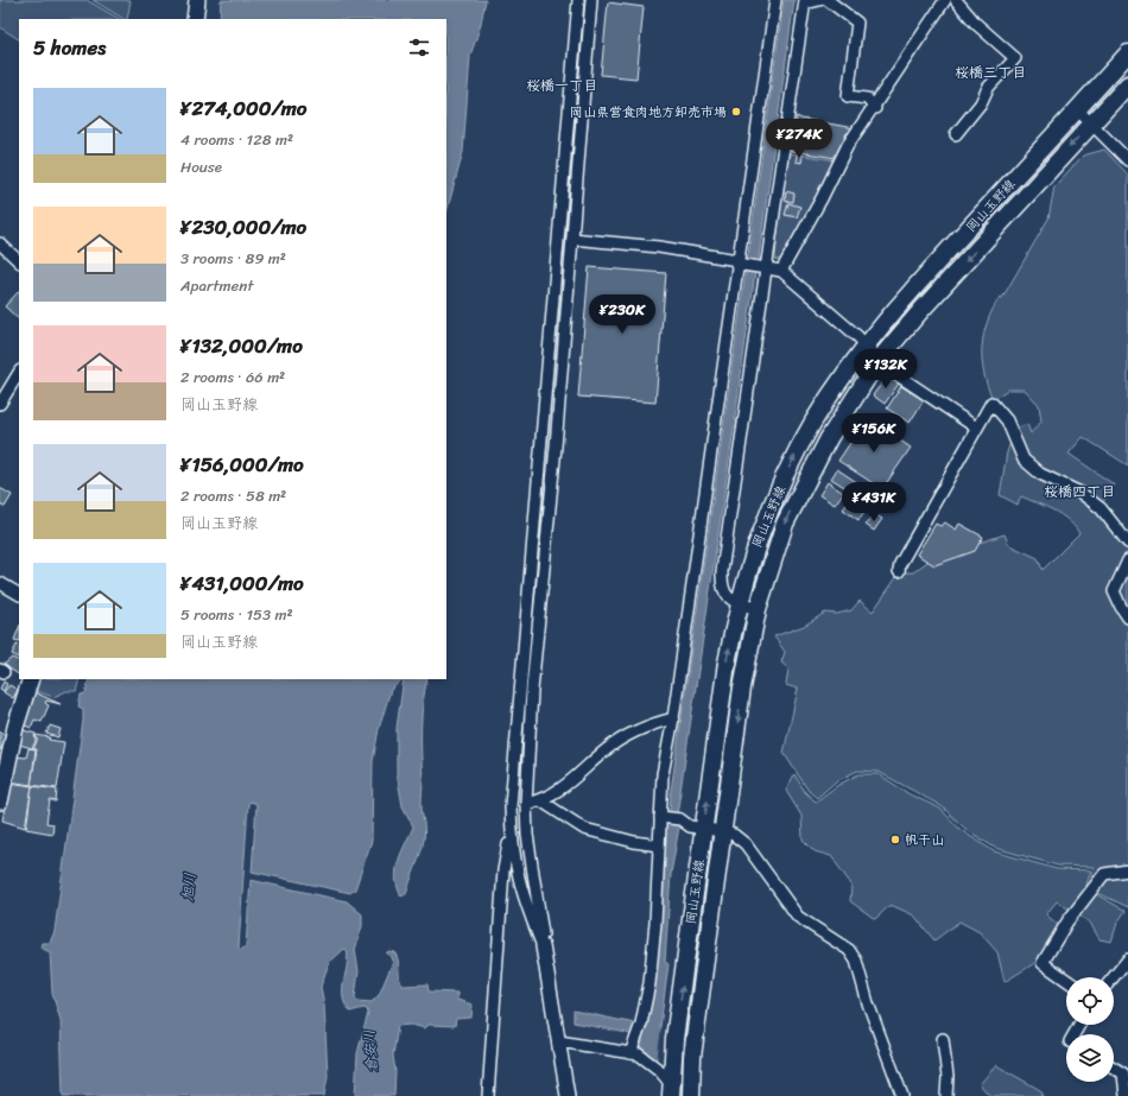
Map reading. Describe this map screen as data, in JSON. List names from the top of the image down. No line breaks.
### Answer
{"streets":{"main road":["岡山玉野線"]},"districts":["桜橋三丁目","桜橋一丁目","桜橋四丁目"],"water":["旭川","倉安川"],"places":["岡山県営食肉地方卸売市場","帆干山"],"page":{"heading":"5 homes","list":[{"name":"¥274,000/mo","note":"4 rooms · 128 m² · House"},{"name":"¥230,000/mo","note":"3 rooms · 89 m² · Apartment"},{"name":"¥132,000/mo","note":"2 rooms · 66 m² · 岡山玉野線"},{"name":"¥156,000/mo","note":"2 rooms · 58 m² · 岡山玉野線"},{"name":"¥431,000/mo","note":"5 rooms · 153 m² · 岡山玉野線"}],"price":["¥274K","¥230K","¥132K","¥156K","¥431K"]}}
